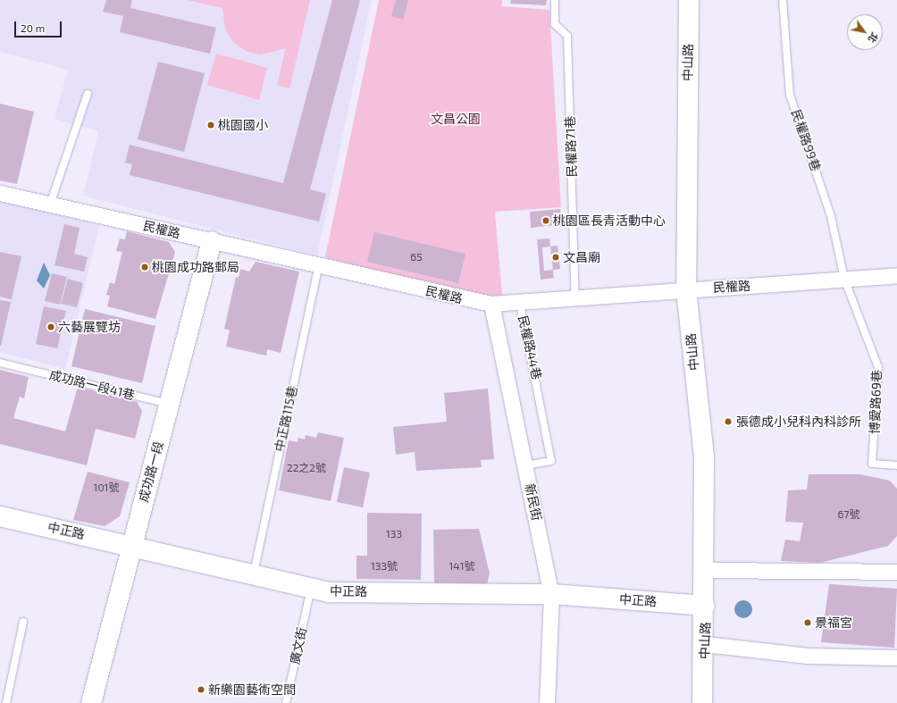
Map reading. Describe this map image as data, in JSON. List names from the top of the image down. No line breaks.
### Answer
{"streets":{"street":["中山路","民權路","成功路一段","新民街","中正路"],"lane":["民權路99巷","民權路71巷","民權路44巷","成功路一段41巷","博愛路69巷","中正路115巷","廣文街"]},"crossings":[["中山路","民權路"],["中山路","中正路"],["民權路99巷","民權路"],["民權路99巷","博愛路69巷"],["民權路71巷","民權路"],["民權路","民權路44巷"],["民權路","博愛路69巷"],["民權路","中正路115巷"],["民權路","成功路一段"],["民權路","新民街"],["民權路44巷","新民街"],["成功路一段41巷","成功路一段"],["中正路115巷","中正路"],["成功路一段","中正路"],["新民街","中正路"],["中正路","廣文街"]],"parks":["文昌公園"],"places":["桃園國小","桃園區長青活動中心","文昌廟","桃園成功路郵局","六藝展覽坊","張德成小兒科內科診所","景福宮","新樂園藝術空間"],"house_numbers":["65","22之2號","101號","67號","133","133號","141號"],"scale_bar":"20 m","north":"bottom right"}
